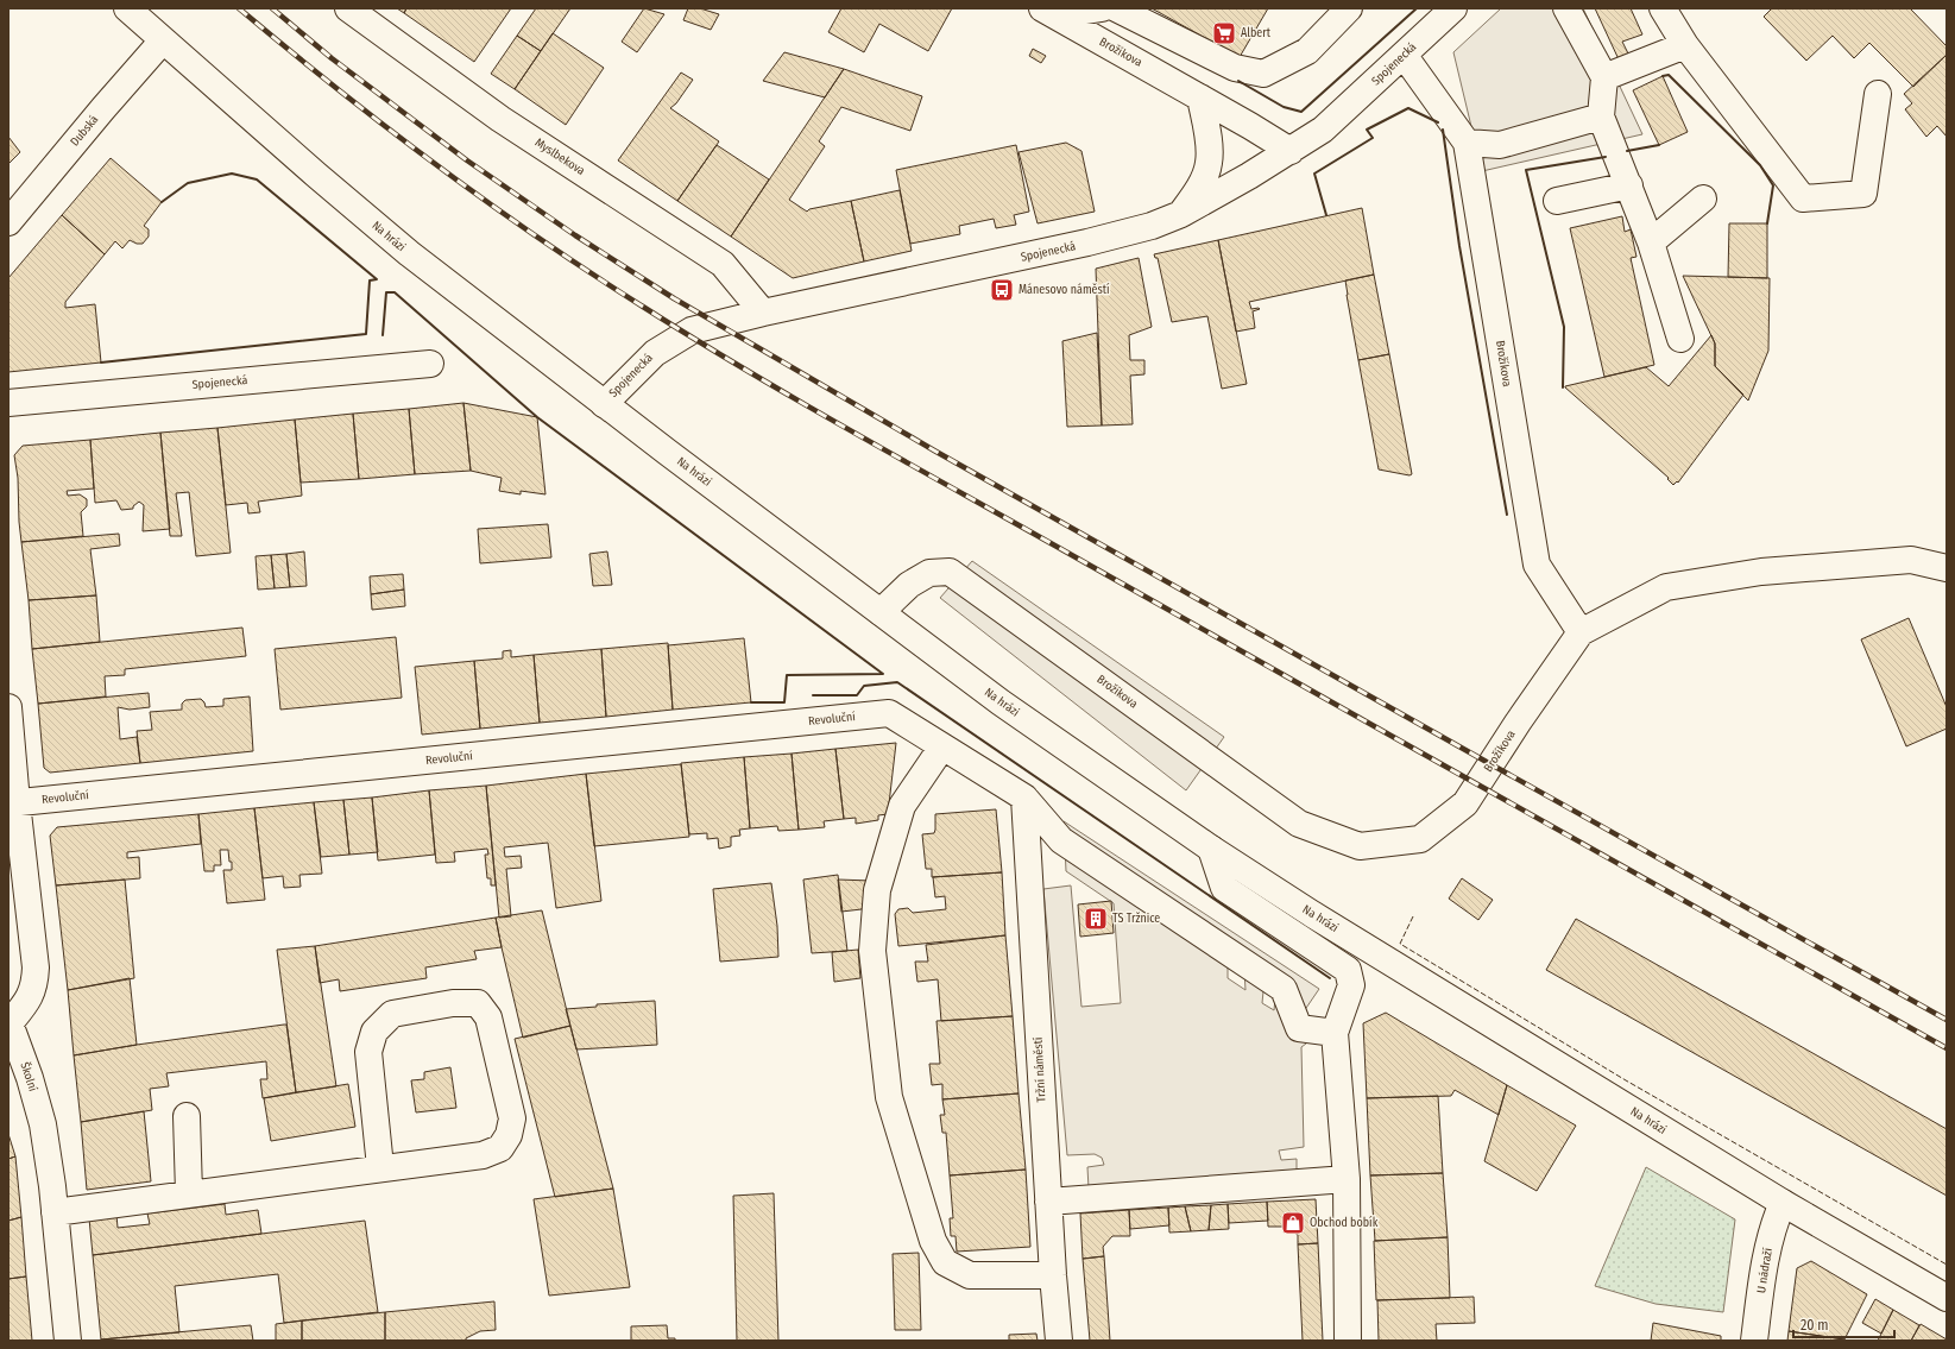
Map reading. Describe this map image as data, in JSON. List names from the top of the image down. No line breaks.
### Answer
{"streets":{"street":["Brožíkova","Spojenecká","Dubská","Myslbekova","Na hrázi","Revoluční","Tržní náměstí","Školní","U nádraží"]},"crossings":[["Brožíkova","Spojenecká"],["Brožíkova","Na hrázi"],["Spojenecká","Myslbekova"],["Spojenecká","Na hrázi"],["Dubská","Na hrázi"],["Na hrázi","U nádraží"],["Revoluční","Školní"]],"places":{"supermarket":["Albert"],"bus stop":["Mánesovo náměstí"],"building":["TS Tržnice"],"shop":["Obchod bobík"]},"scale_bar":"20 m"}
